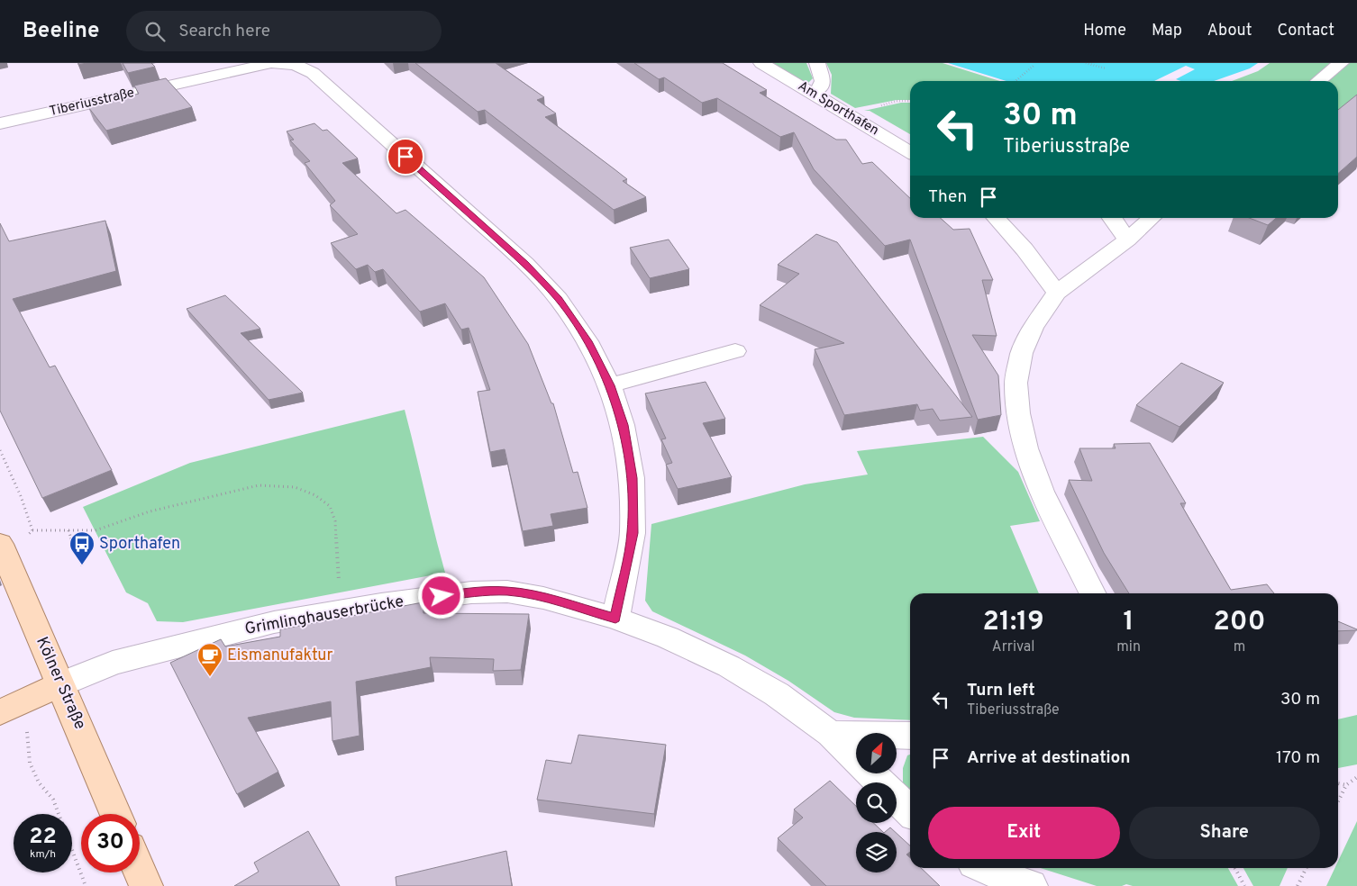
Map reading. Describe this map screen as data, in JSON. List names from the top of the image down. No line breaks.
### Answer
{"streets":{"main road":["Kölner Straße"],"street":["Tiberiusstraße","Am Sporthafen","Grimlinghauserbrücke"]},"crossings":[["Tiberiusstraße","Grimlinghauserbrücke"],["Grimlinghauserbrücke","Kölner Straße"]],"places":{"bus stop":["Sporthafen"],"cafe":["Eismanufaktur"]},"north":"top right","page":{"header":"Beeline","search":"Search here","nav":["Home","Map","About","Contact"],"turn":["30 m","Tiberiusstraße"],"then":"Then","eta":["21:19","Arrival","1","min","200","m"],"list":[{"name":"Turn left","note":"Tiberiusstraße","value":"30 m"},{"name":"Arrive at destination","value":"170 m"}],"buttons":["Exit","Share"],"speed":"22 km/h","limit":"30"}}
